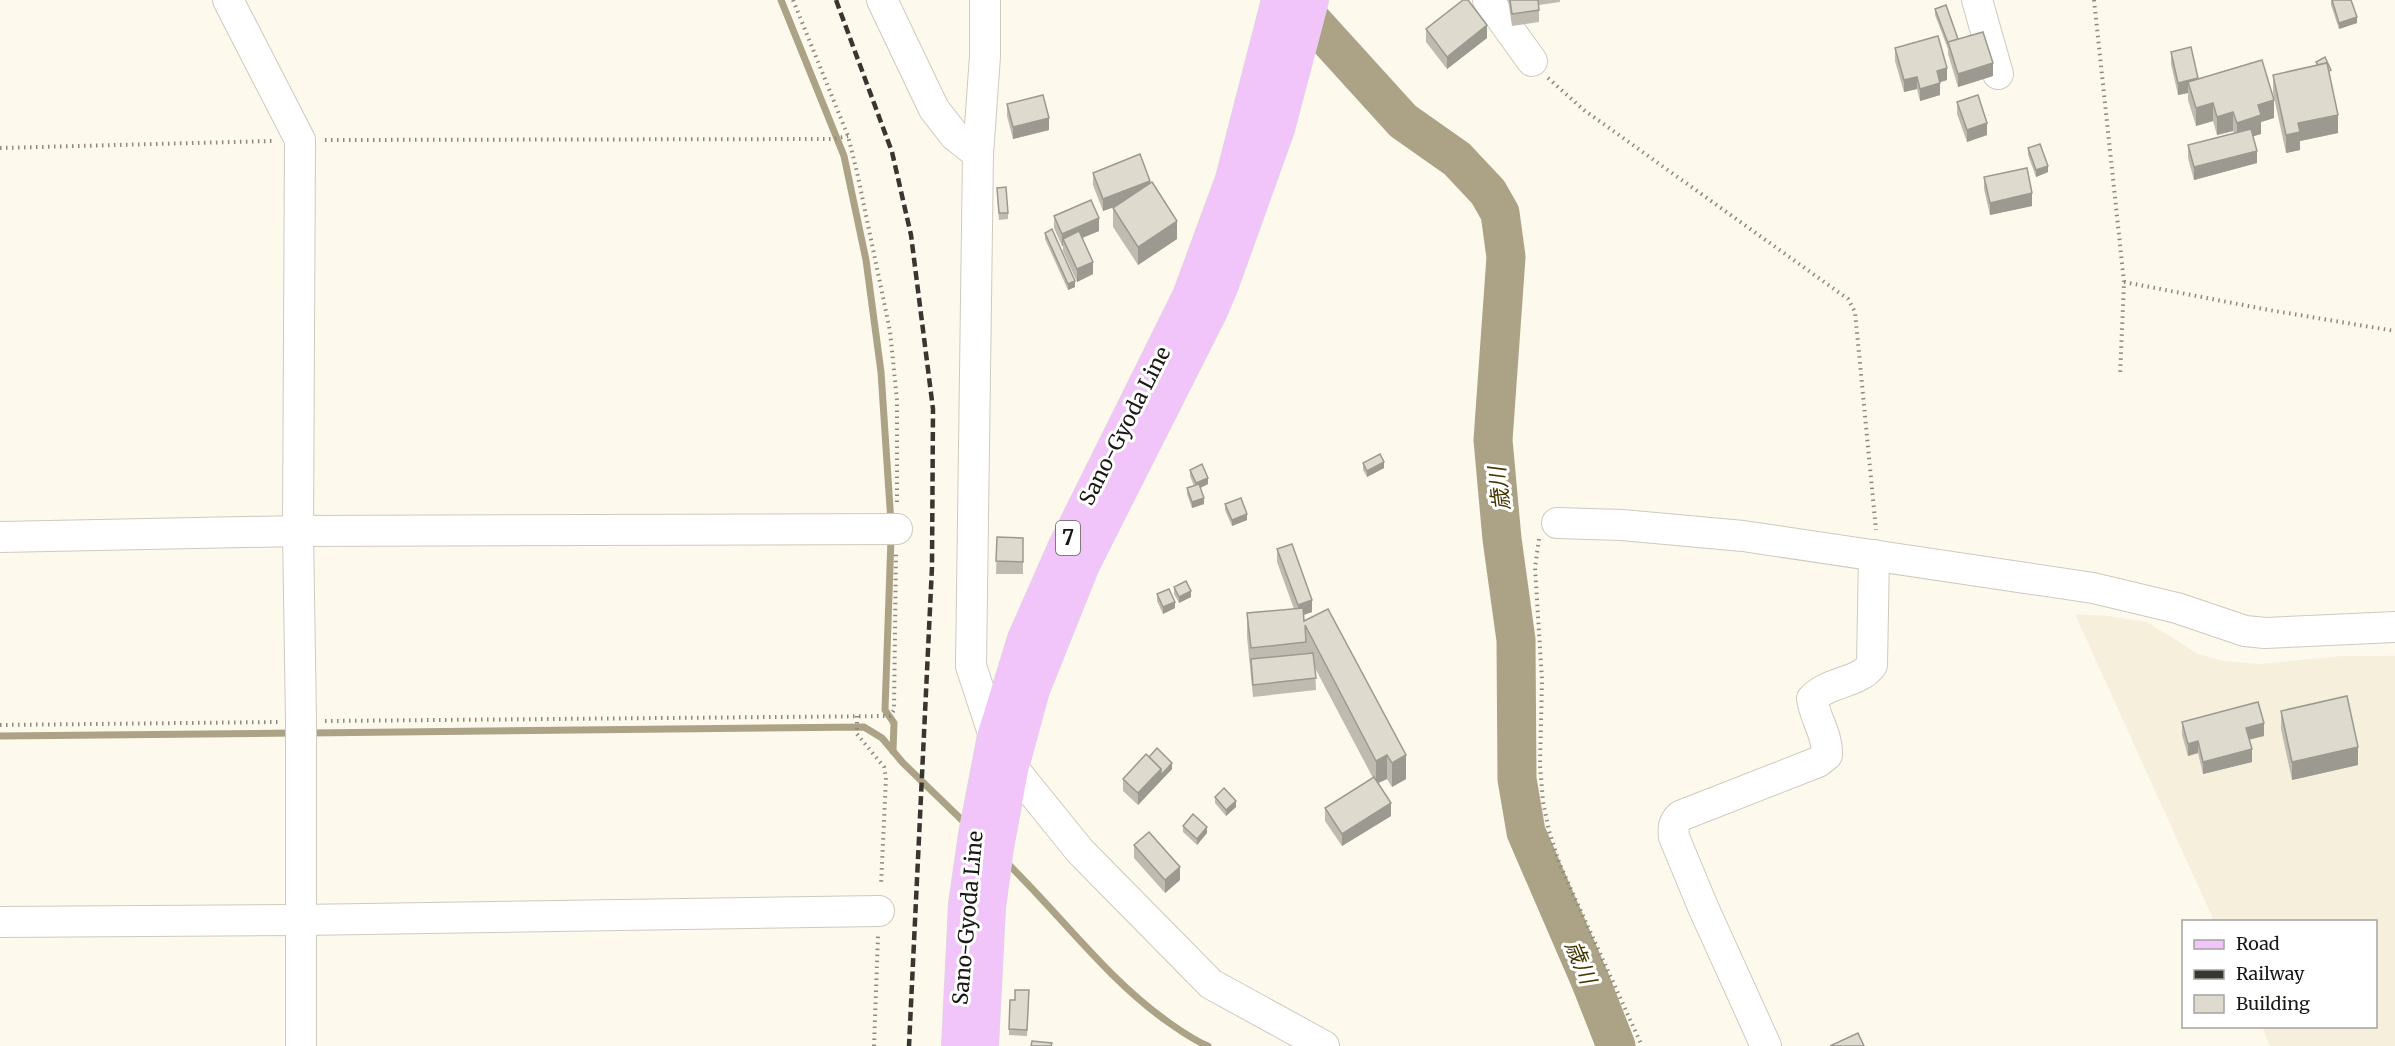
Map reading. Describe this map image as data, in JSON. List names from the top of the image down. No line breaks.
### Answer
{"streets":{"main road":["Sano-Gyoda Line","7"]},"water":["歳川"],"legend":["Road","Railway","Building"]}
